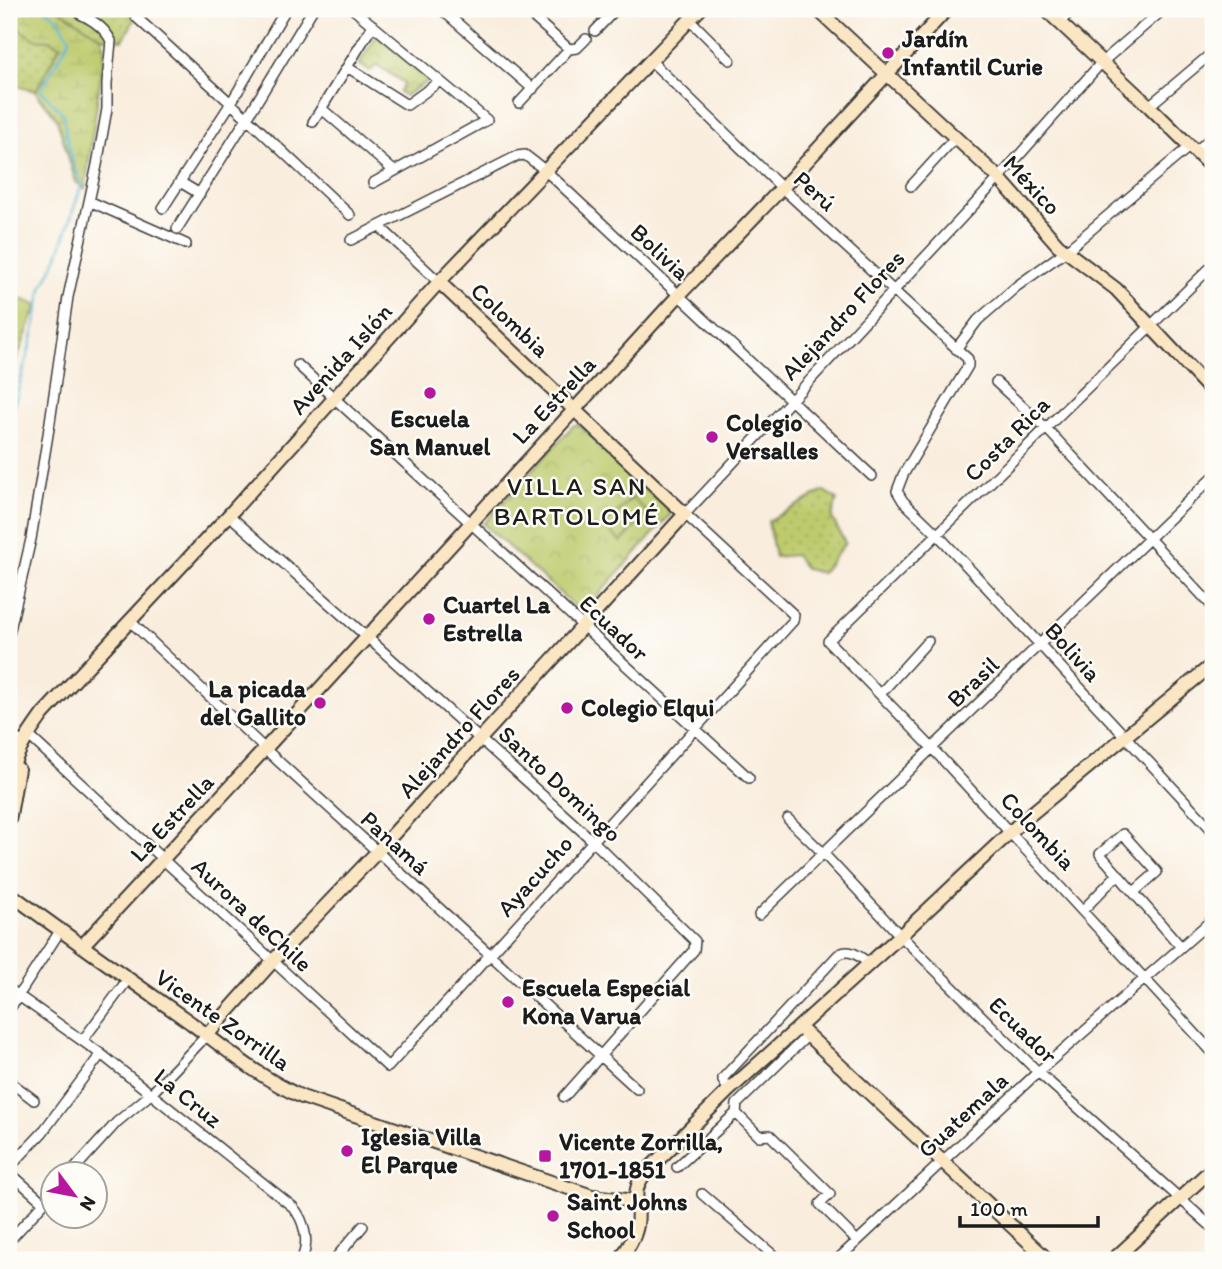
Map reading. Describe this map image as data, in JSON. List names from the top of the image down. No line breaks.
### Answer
{"streets":{"main road":["México","Alejandro Flores","Colombia","Avenida Islón","La Estrella","Vicente Zorrilla"],"street":["Perú","Bolivia","Costa Rica","Ecuador","Brasil","Santo Domingo","Panamá","Ayacucho","Aurora deChile","La Cruz","Guatemala"]},"crossings":[["México","Alejandro Flores"],["México","La Estrella"],["México","Costa Rica"],["Perú","Bolivia"],["Perú","Alejandro Flores"],["Perú","Avenida Islón"],["Perú","La Estrella"],["Bolivia","Alejandro Flores"],["Bolivia","Colombia"],["Bolivia","Avenida Islón"],["Bolivia","La Estrella"],["Bolivia","Costa Rica"],["Bolivia","Brasil"],["Alejandro Flores","Colombia"],["Alejandro Flores","Ecuador"],["Alejandro Flores","Santo Domingo"],["Alejandro Flores","Panamá"],["Alejandro Flores","Aurora deChile"],["Alejandro Flores","Vicente Zorrilla"],["Alejandro Flores","La Cruz"],["Colombia","Avenida Islón"],["Colombia","La Estrella"],["Colombia","Costa Rica"],["Colombia","Brasil"],["Colombia","Ayacucho"],["Colombia","Guatemala"],["Avenida Islón","Ecuador"],["Avenida Islón","Santo Domingo"],["Avenida Islón","Panamá"],["Avenida Islón","Aurora deChile"],["La Estrella","Ecuador"],["La Estrella","Santo Domingo"],["La Estrella","Panamá"],["La Estrella","Aurora deChile"],["La Estrella","Vicente Zorrilla"],["Ecuador","Brasil"],["Ecuador","Ayacucho"],["Ecuador","Guatemala"],["Santo Domingo","Panamá"],["Santo Domingo","Ayacucho"],["Panamá","Ayacucho"],["Ayacucho","Aurora deChile"]],"districts":["VILLA SAN BARTOLOMÉ"],"places":{"other":["Jardín Infantil Curie","Escuela San Manuel","Colegio Versalles","Cuartel La Estrella","La picada del Gallito","Colegio Elqui","Escuela Especial Kona Varua","Iglesia Villa El Parque","Saint Johns School"],"transit":["Vicente Zorrilla, 1701-1851"]},"scale_bar":"100 m","north":"bottom right"}
